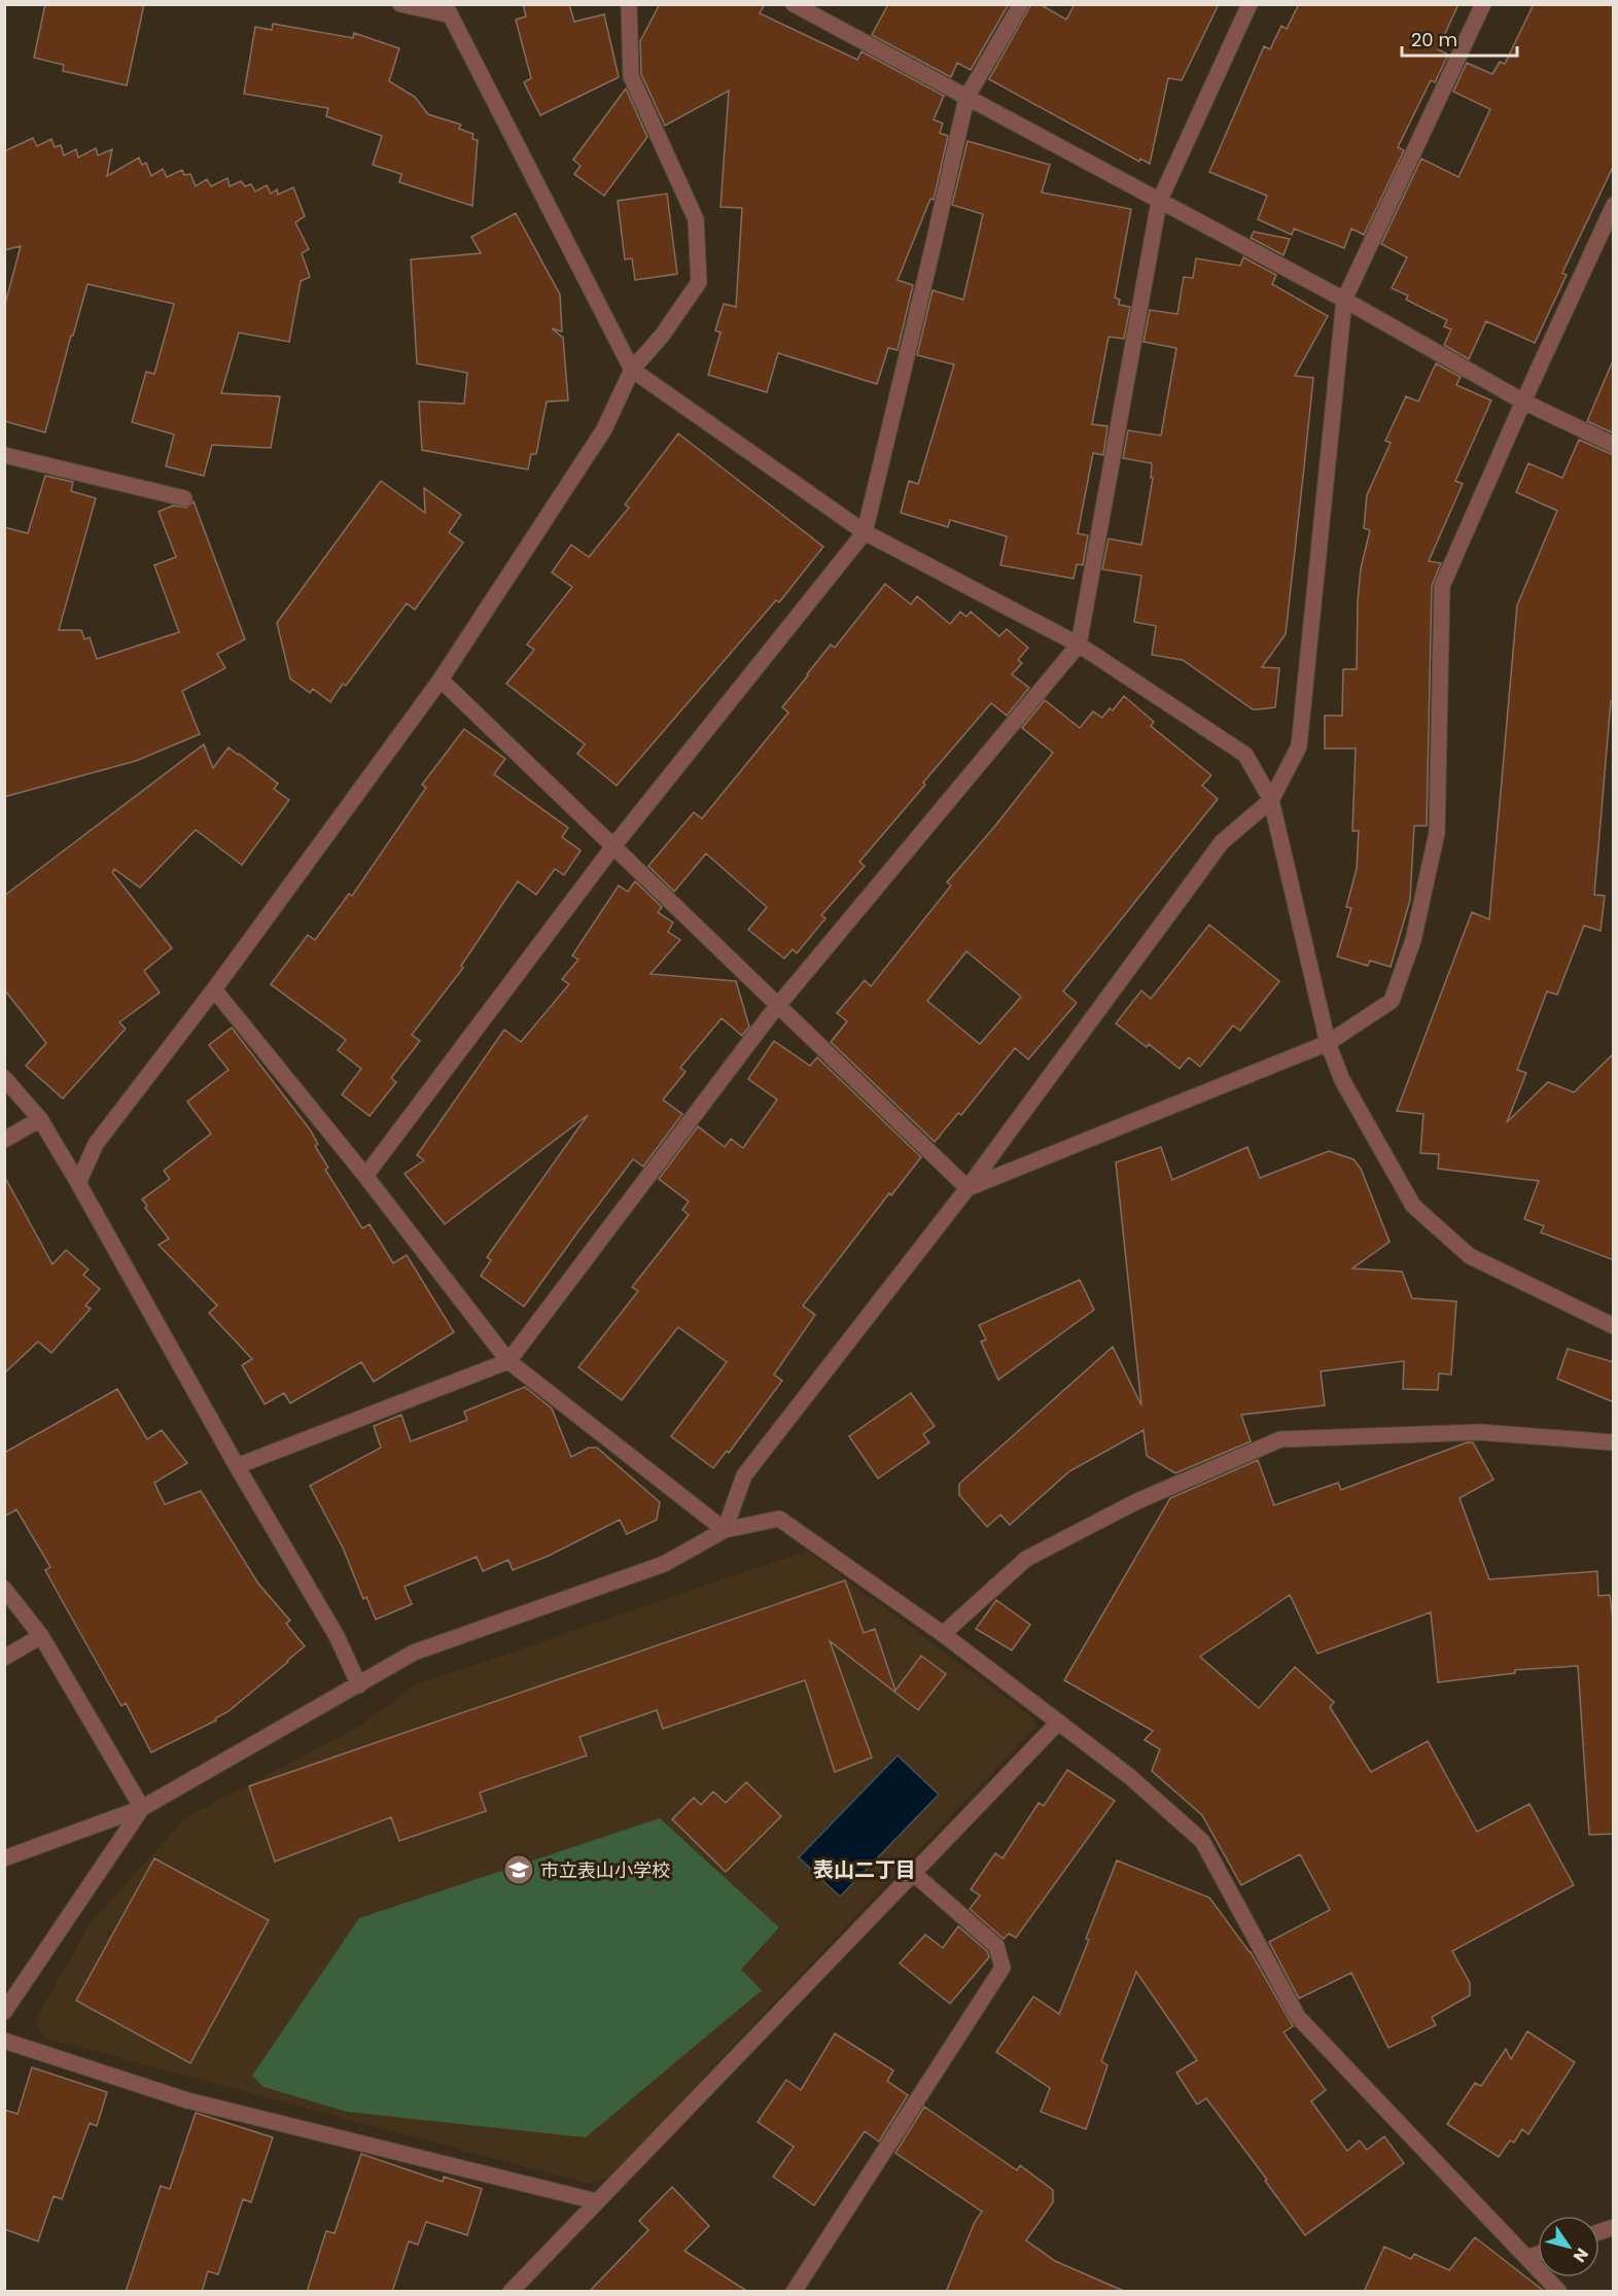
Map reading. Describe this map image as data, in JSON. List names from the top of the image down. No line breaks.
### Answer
{"districts":["表山二丁目"],"places":{"school or university":["市立表山小学校"]},"scale_bar":"20 m","north":"bottom right"}
